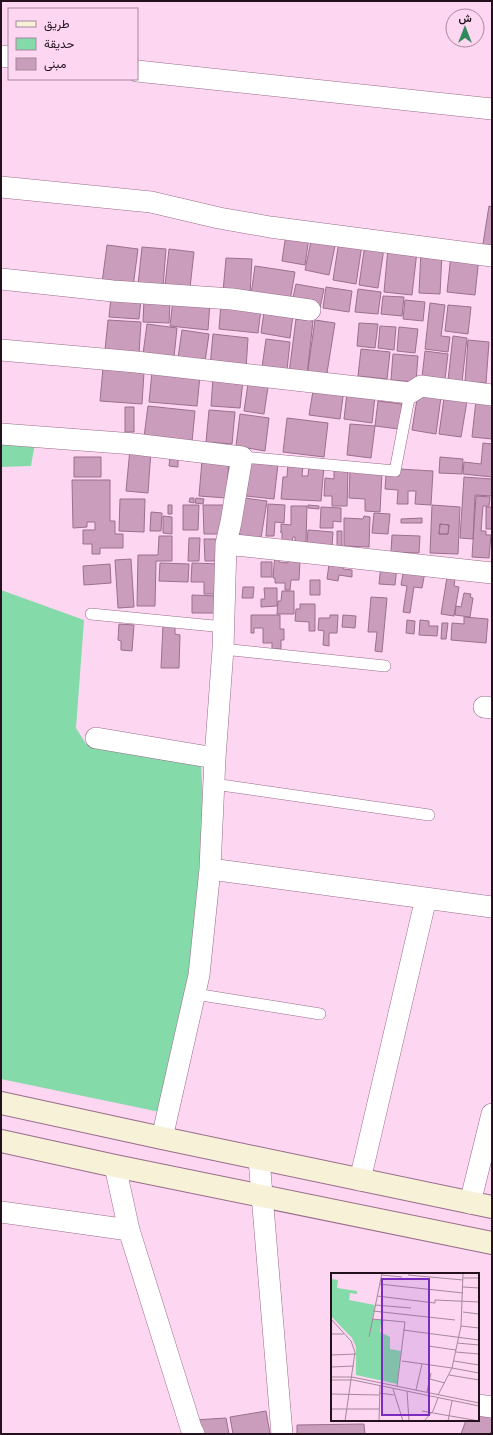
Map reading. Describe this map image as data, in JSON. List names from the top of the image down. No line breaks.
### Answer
{"legend":["طريق","حديقة","مبنى"],"north":"top"}
